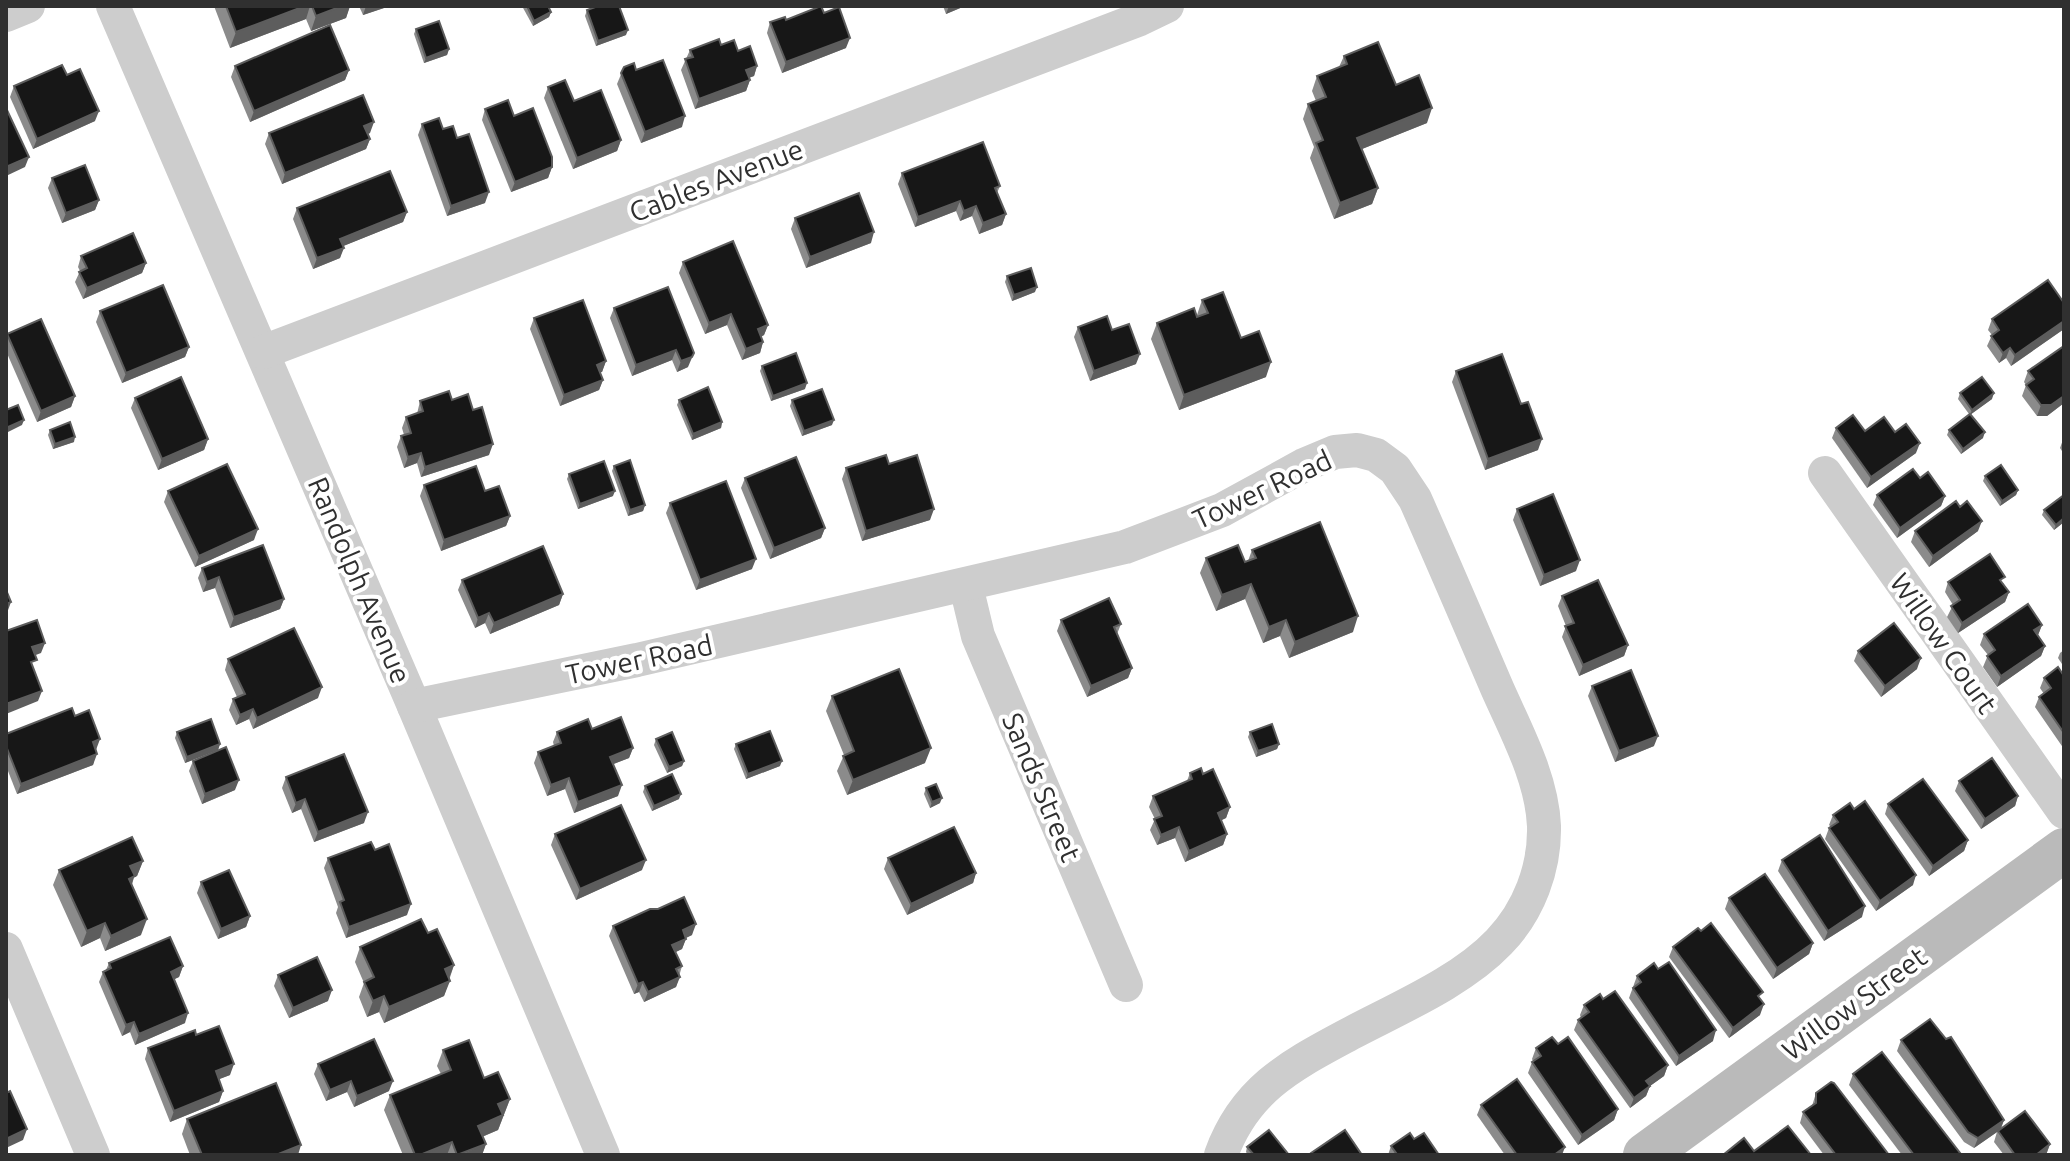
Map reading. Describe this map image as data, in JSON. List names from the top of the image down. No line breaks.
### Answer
{"streets":{"street":["Cables Avenue","Tower Road","Randolph Avenue","Willow Court","Sands Street","Willow Street"]},"crossings":[["Cables Avenue","Randolph Avenue"],["Tower Road","Randolph Avenue"],["Tower Road","Sands Street"]]}
